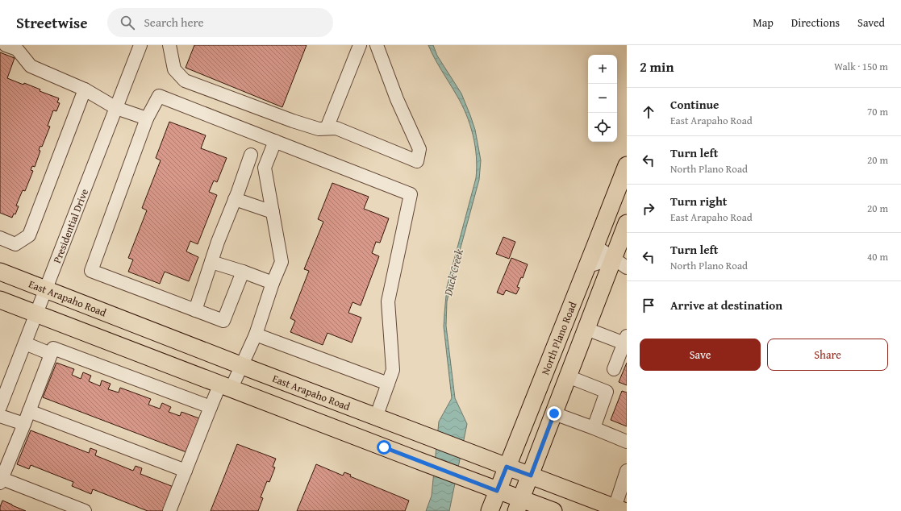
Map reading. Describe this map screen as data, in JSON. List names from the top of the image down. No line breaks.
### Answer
{"streets":{"main road":["East Arapaho Road","North Plano Road"],"street":["Presidential Drive"]},"crossings":[["Presidential Drive","East Arapaho Road"],["East Arapaho Road","North Plano Road"]],"water":["Duck Creek"],"page":{"header":"Streetwise","search":"Search here","nav":["Map","Directions","Saved"],"heading":["2 min","Walk · 150 m"],"map_buttons":["+","−"],"list":[["Continue","East Arapaho Road","70 m"],["Turn left","North Plano Road","20 m"],["Turn right","East Arapaho Road","20 m"],["Turn left","North Plano Road","40 m"],"Arrive at destination"],"buttons":["Save","Share"]}}
